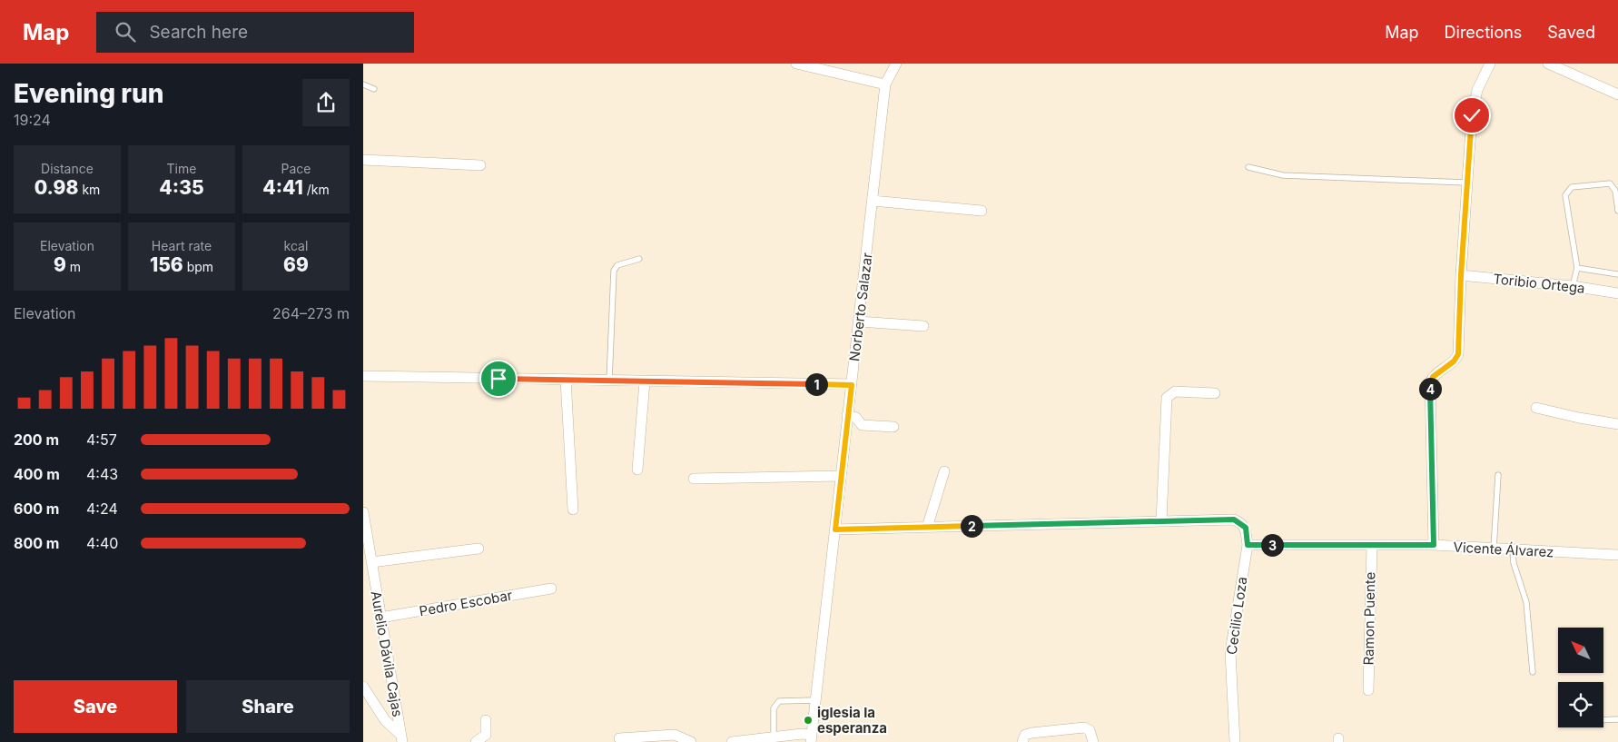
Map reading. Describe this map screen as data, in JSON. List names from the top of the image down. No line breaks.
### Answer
{"streets":{"street":["Toribio Ortega","Norberto Salazar","Vicente Álvarez","Pedro Escobar","Cecilio Loza","Ramon Puente","Aurelio Dávila Cajas"]},"crossings":[["Vicente Álvarez","Cecilio Loza"],["Vicente Álvarez","Ramon Puente"],["Pedro Escobar","Aurelio Dávila Cajas"]],"places":["iglesia la esperanza"],"north":"top left","page":{"header":"Map","search":"Search here","nav":["Map","Directions","Saved"],"heading":["Evening run","19:24"],"stats":[["Distance","0.98 km"],["Time","4:35"],["Pace","4:41 /km"],["Elevation","9 m"],["Heart rate","156 bpm"],["kcal","69"]],"chart":["Elevation","264–273 m"],"pins":["1","4","2","3"],"list":[{"name":"200 m","note":"4:57"},{"name":"400 m","note":"4:43"},{"name":"600 m","note":"4:24"},{"name":"800 m","note":"4:40"}],"buttons":["Save","Share"]}}
